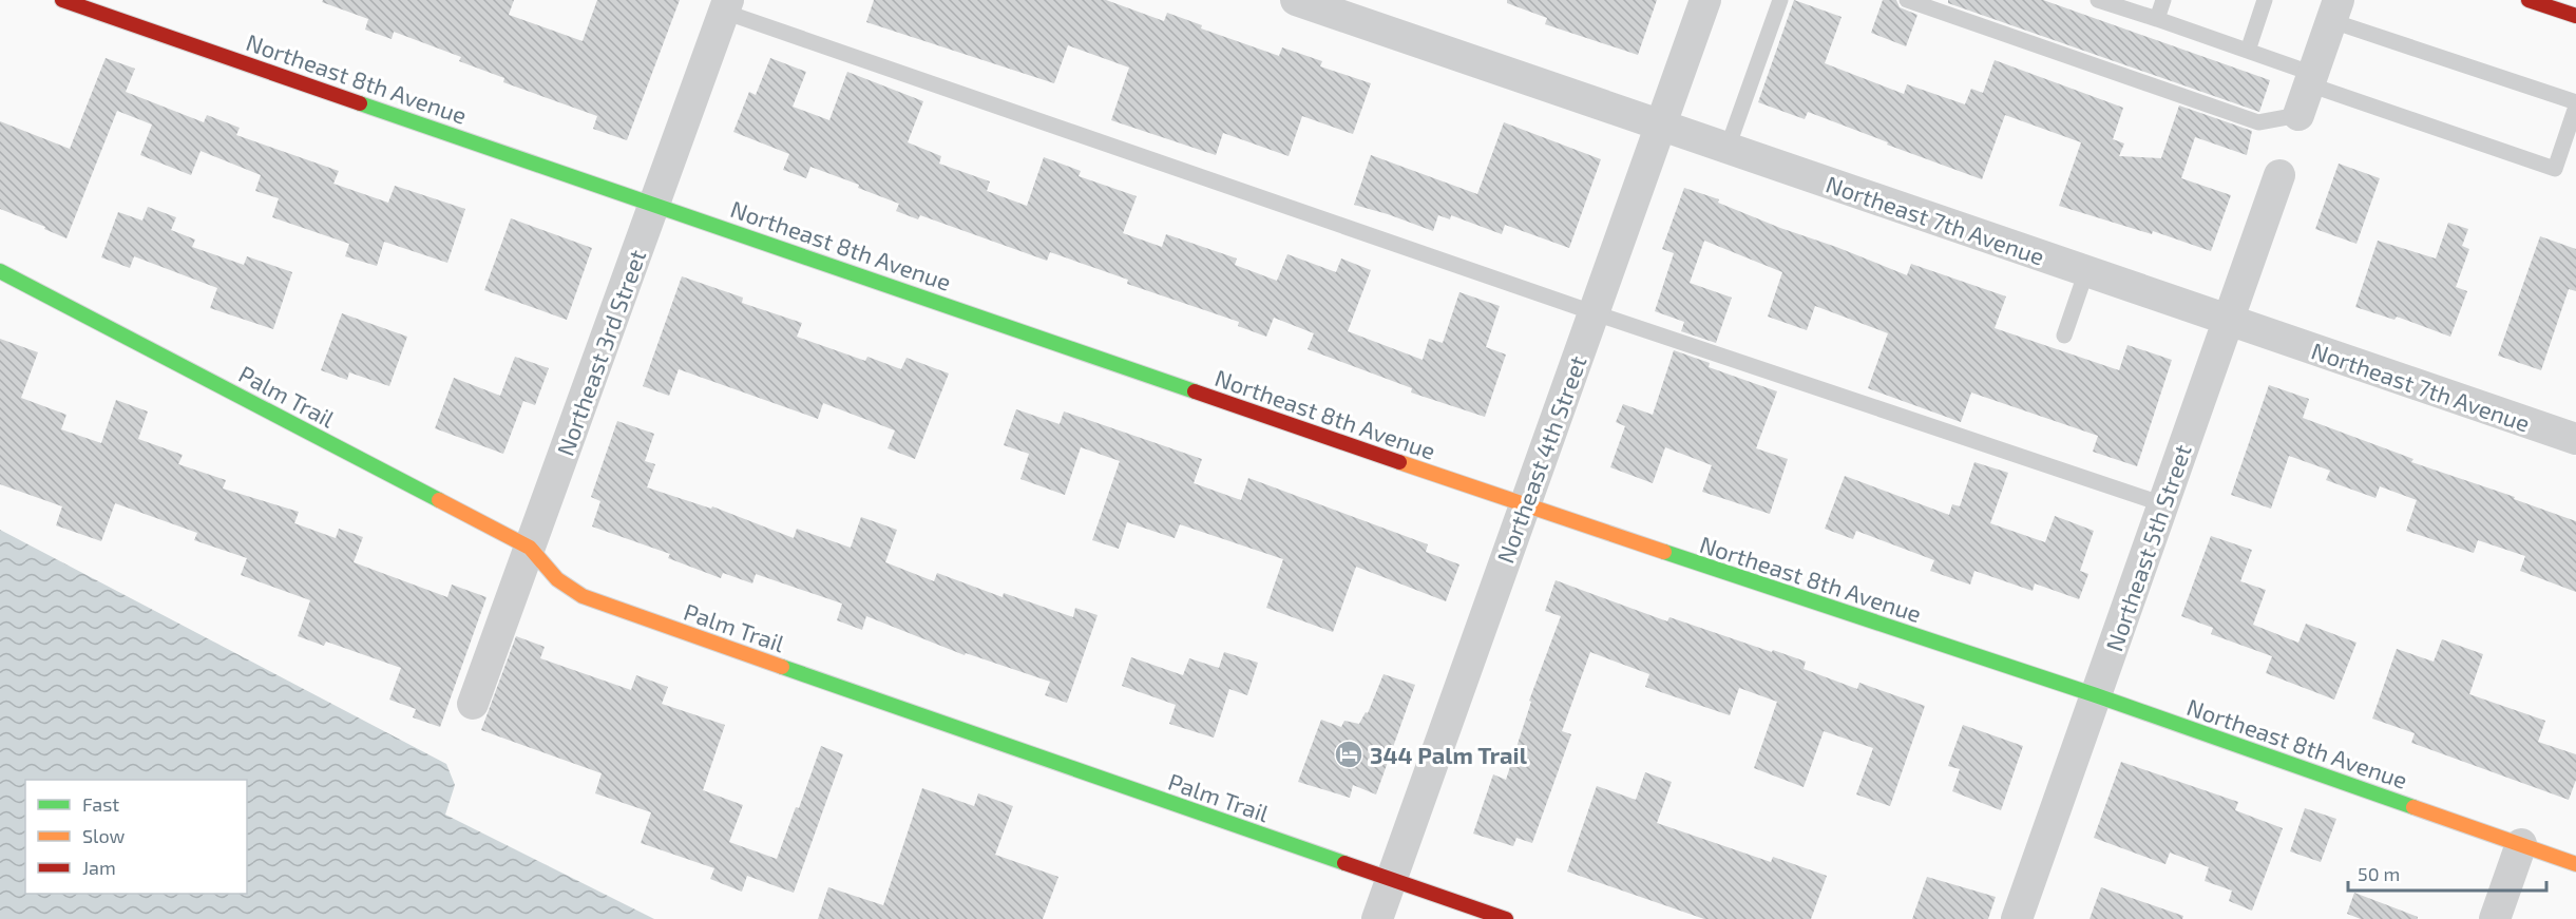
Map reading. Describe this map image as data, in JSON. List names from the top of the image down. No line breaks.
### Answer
{"streets":{"street":["Northeast 8th Avenue","Northeast 7th Avenue","Northeast 3rd Street","Palm Trail","Northeast 4th Street","Northeast 5th Street"]},"crossings":[["Northeast 8th Avenue","Northeast 3rd Street"],["Northeast 8th Avenue","Northeast 4th Street"],["Northeast 8th Avenue","Northeast 5th Street"],["Northeast 7th Avenue","Northeast 4th Street"],["Northeast 7th Avenue","Northeast 5th Street"],["Northeast 3rd Street","Palm Trail"],["Palm Trail","Northeast 4th Street"]],"places":{"hotel":["344 Palm Trail"]},"legend":["Fast","Slow","Jam"],"scale_bar":"50 m"}
